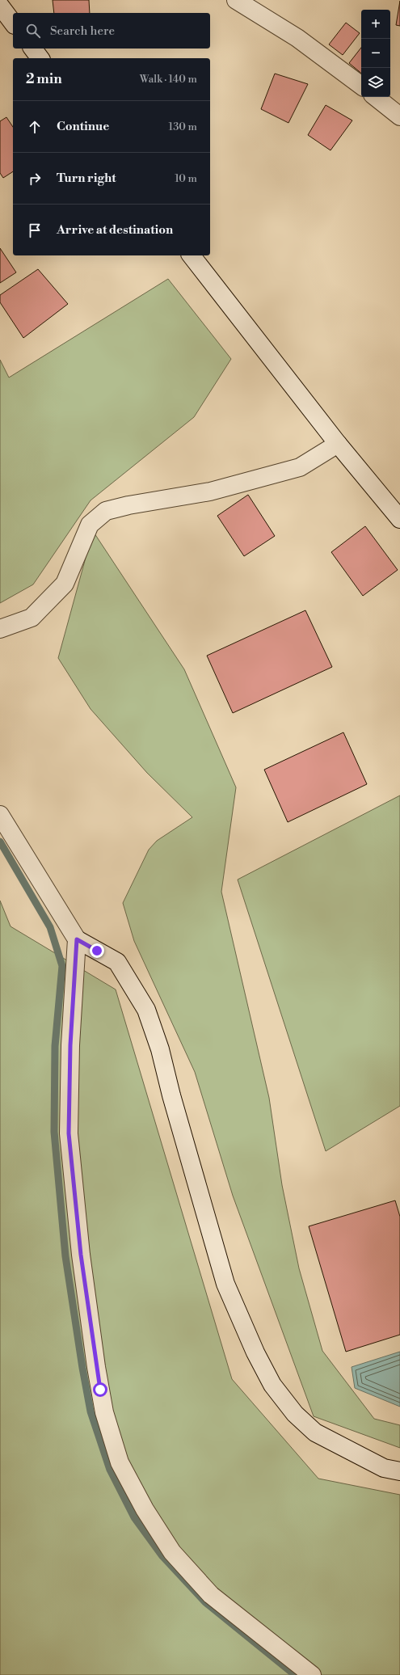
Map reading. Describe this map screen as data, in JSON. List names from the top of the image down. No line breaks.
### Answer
{"page":{"map_buttons":["+","−"],"search":"Search here","heading":["2 min","Walk · 140 m"],"list":[["Continue","130 m"],["Turn right","10 m"],"Arrive at destination"]}}
